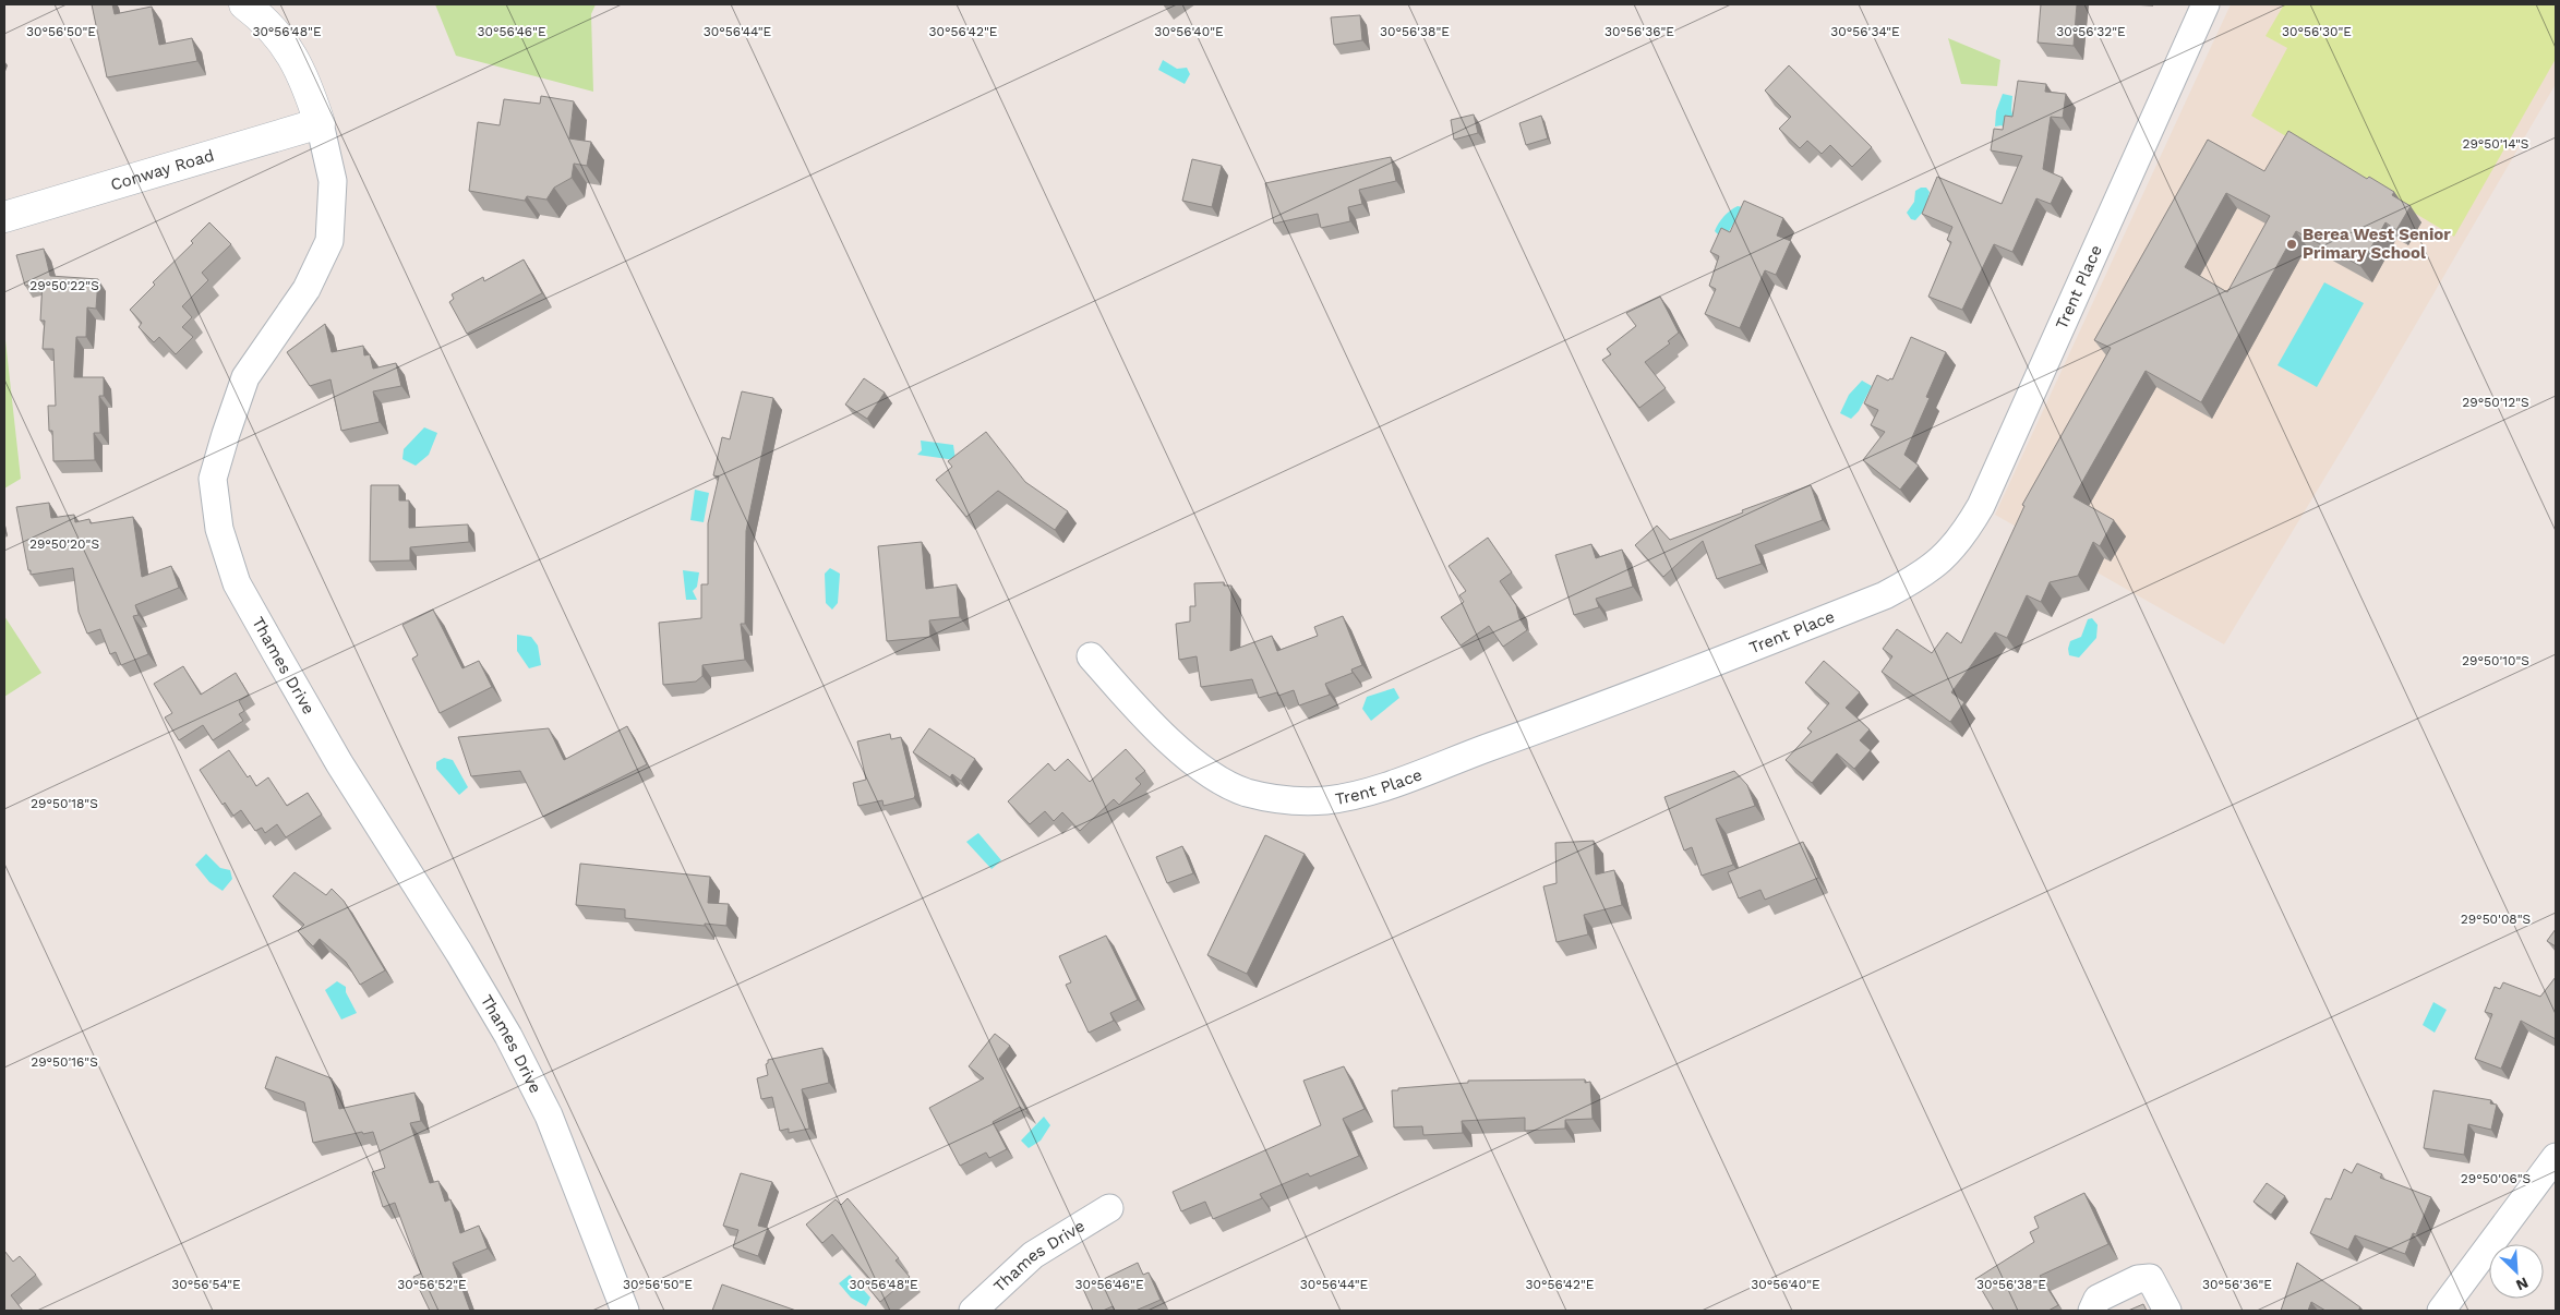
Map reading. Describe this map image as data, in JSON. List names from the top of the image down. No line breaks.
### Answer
{"streets":{"street":["Conway Road","Trent Place","Thames Drive"]},"crossings":[["Conway Road","Thames Drive"]],"places":["Berea West Senior Primary School"],"north":"bottom right","coordinates":["30°56'50\"E","30°56'48\"E","30°56'46\"E","30°56'44\"E","30°56'42\"E","30°56'40\"E","30°56'38\"E","30°56'36\"E","30°56'34\"E","30°56'32\"E","30°56'30\"E","29°50'14\"S","29°50'22\"S","29°50'12\"S","29°50'20\"S","29°50'10\"S","29°50'18\"S","29°50'08\"S","29°50'16\"S","29°50'06\"S","30°56'54\"E","30°56'52\"E"]}
